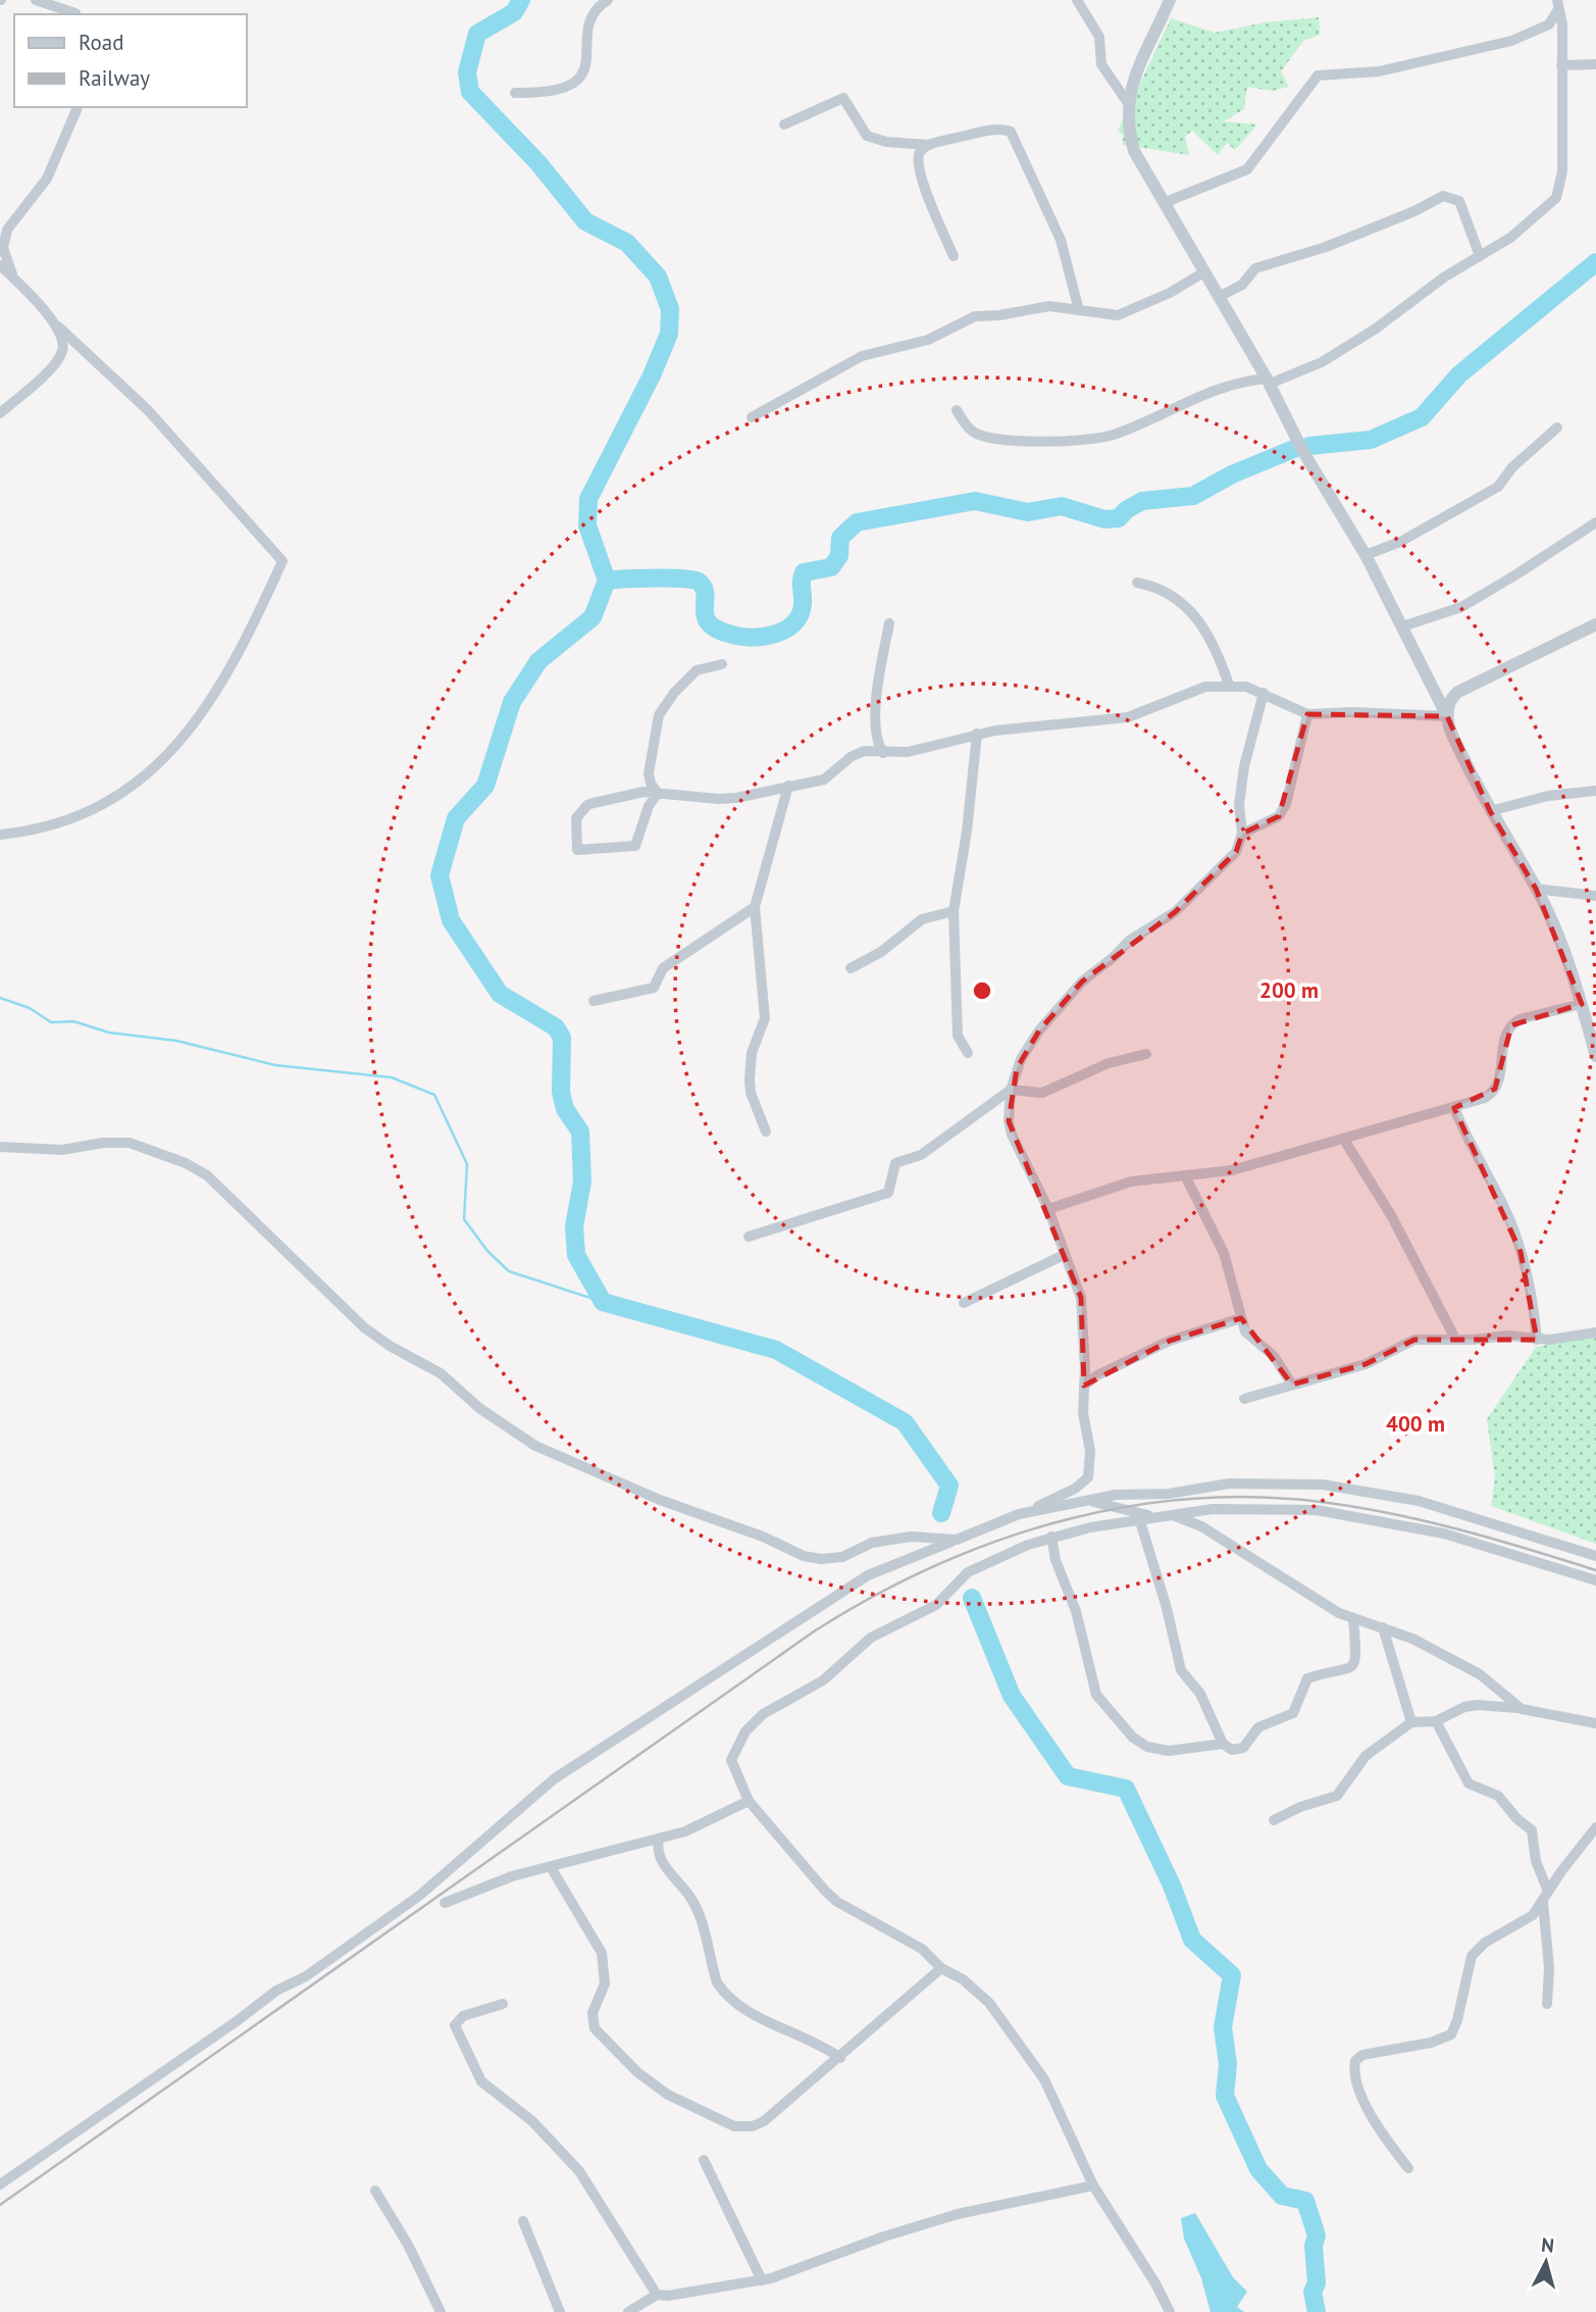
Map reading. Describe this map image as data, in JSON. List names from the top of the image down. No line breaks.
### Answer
{"legend":["Road","Railway"],"north":"top","rings":["200 m","400 m"]}
